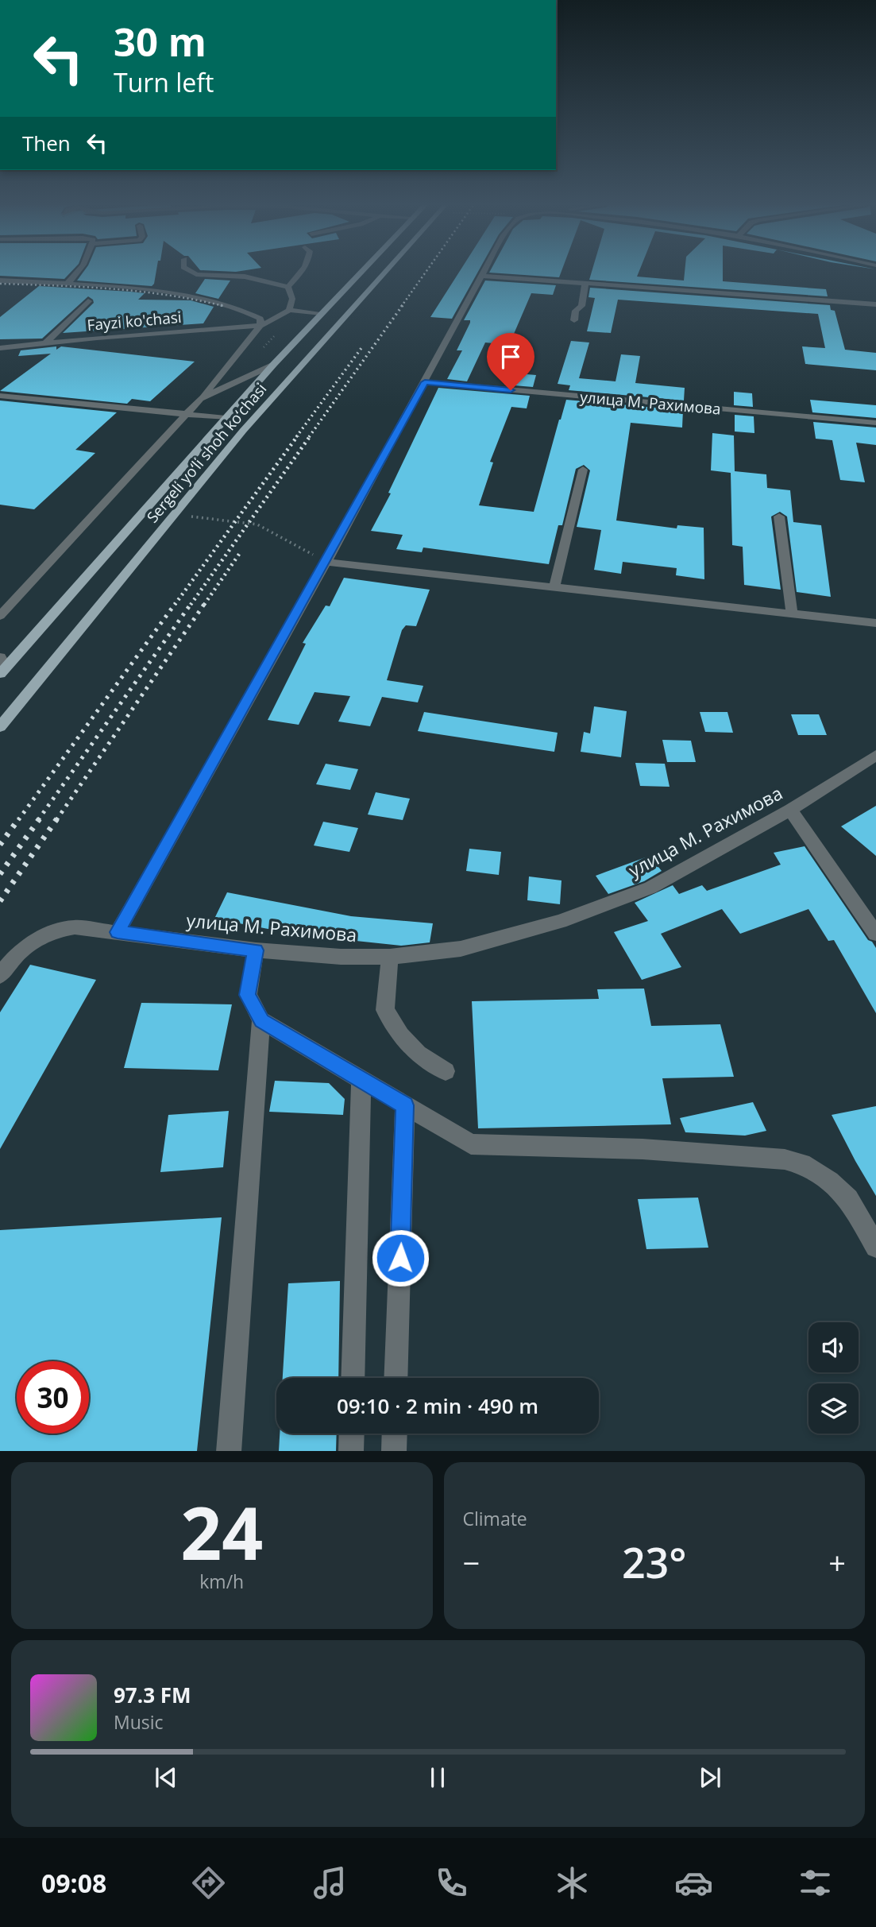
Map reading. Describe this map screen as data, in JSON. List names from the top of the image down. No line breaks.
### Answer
{"streets":{"main road":["Sergeli yo‘li shoh ko‘chasi"],"street":["Fayzi ko'chasi","улица М. Рахимова"]},"page":{"turn":["30 m","Turn left"],"then":"Then","limit":"30","trip":"09:10 · 2 min · 490 m","tile":[["24","km/h"],"Climate"],"heat":["−","23°","+"],"song":["97.3 FM","Music"],"tabs":"09:08"}}
